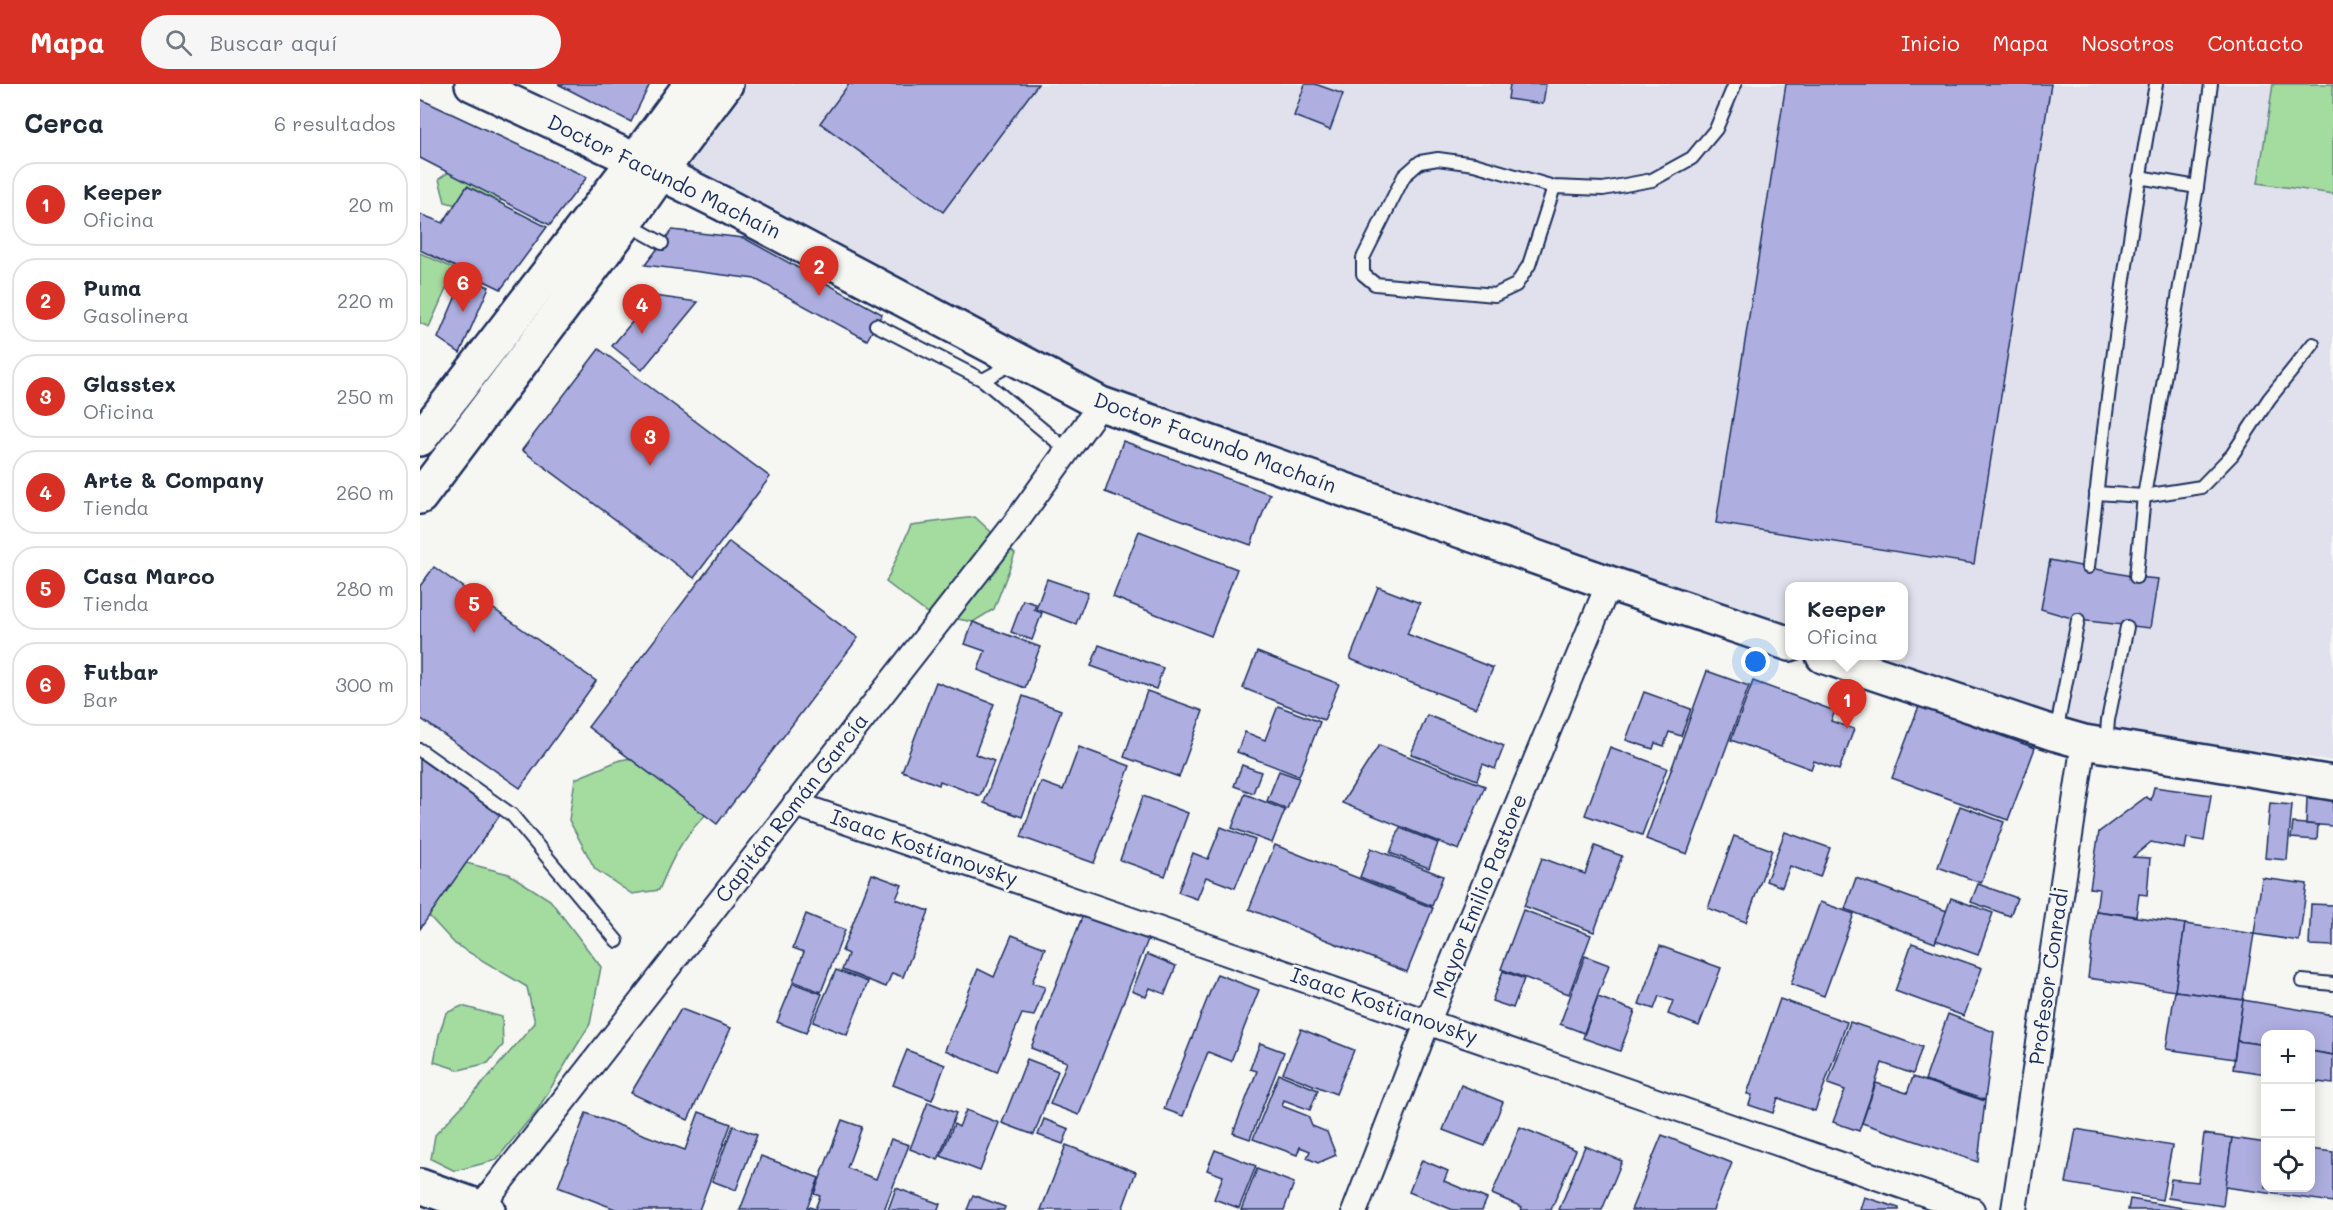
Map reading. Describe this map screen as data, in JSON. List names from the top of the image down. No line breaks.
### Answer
{"streets":{"main road":["Doctor Facundo Machaín"],"street":["Capitán Román García","Isaac Kostianovsky","Mayor Emilio Pastore","Profesor Conradi"]},"crossings":[["Doctor Facundo Machaín","Capitán Román García"],["Doctor Facundo Machaín","Mayor Emilio Pastore"],["Capitán Román García","Isaac Kostianovsky"],["Isaac Kostianovsky","Mayor Emilio Pastore"]],"page":{"header":"Mapa","search":"Buscar aquí","nav":["Inicio","Mapa","Nosotros","Contacto"],"heading":["Cerca","6 resultados"],"list":[{"mark":"1","name":"Keeper","note":"Oficina","value":"20 m"},{"mark":"2","name":"Puma","note":"Gasolinera","value":"220 m"},{"mark":"3","name":"Glasstex","note":"Oficina","value":"250 m"},{"mark":"4","name":"Arte & Company","note":"Tienda","value":"260 m"},{"mark":"5","name":"Casa Marco","note":"Tienda","value":"280 m"},{"mark":"6","name":"Futbar","note":"Bar","value":"300 m"}],"pins":["2","6","4","3","5","1"],"popup":["Keeper","Oficina"],"map_buttons":["+","−"]}}
